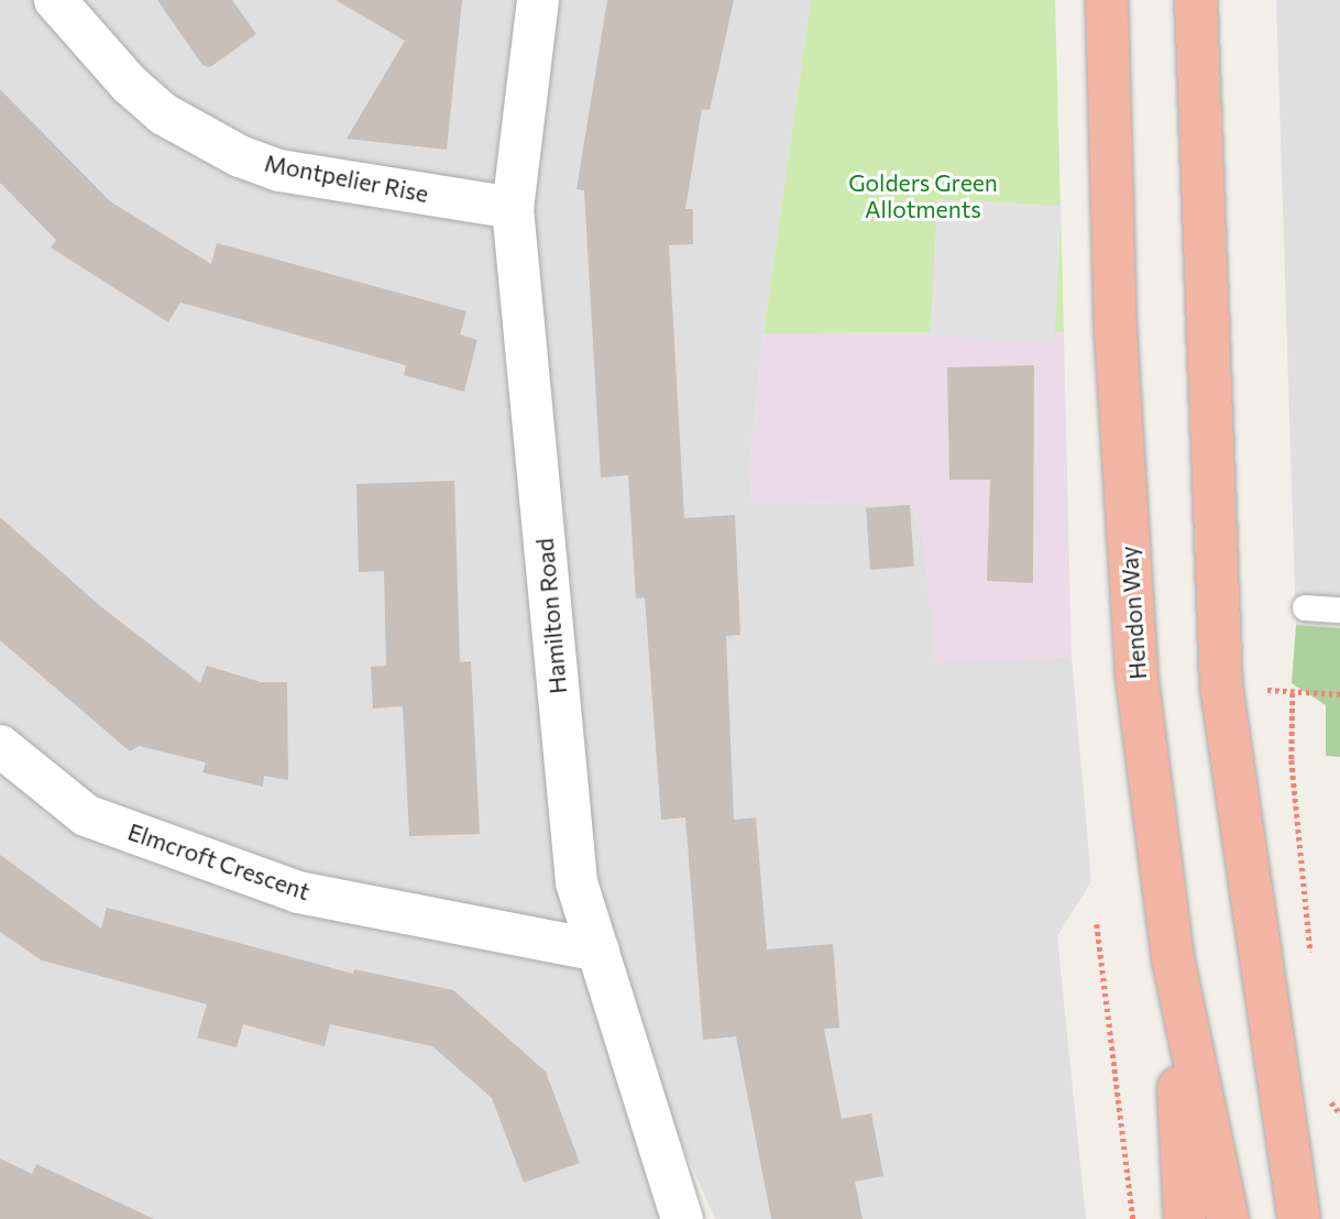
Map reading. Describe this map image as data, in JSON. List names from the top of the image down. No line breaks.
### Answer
{"streets":{"highway":["Hendon Way"],"street":["Montpelier Rise","Hamilton Road","Elmcroft Crescent"]},"crossings":[["Montpelier Rise","Hamilton Road"],["Hamilton Road","Elmcroft Crescent"]],"parks":["Golders Green Allotments"]}
